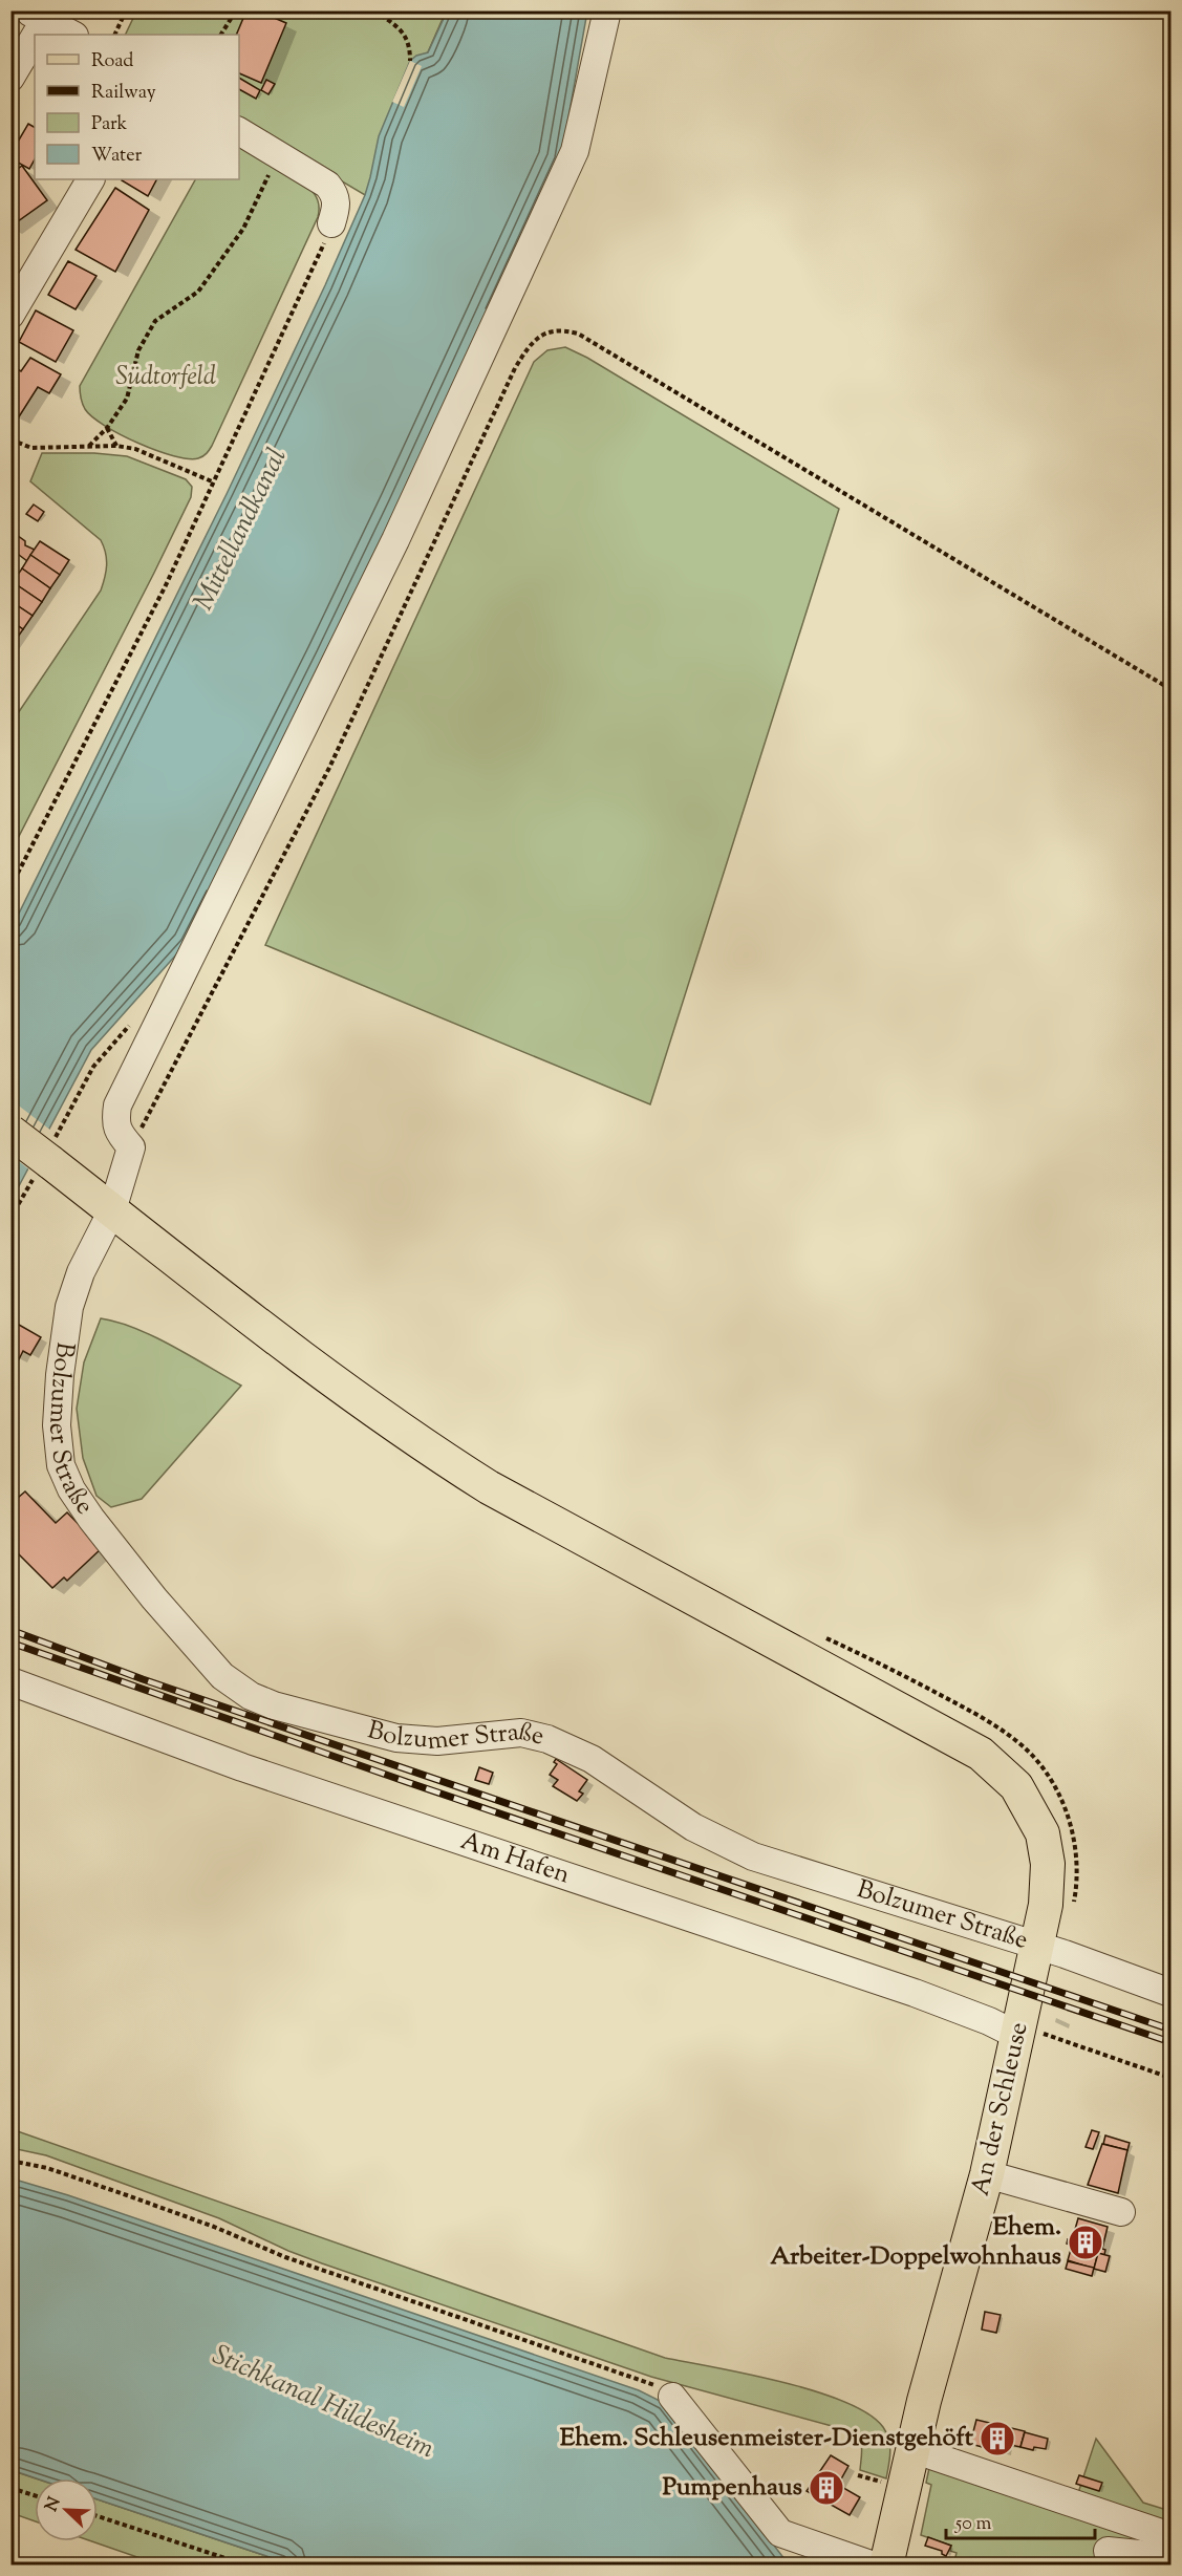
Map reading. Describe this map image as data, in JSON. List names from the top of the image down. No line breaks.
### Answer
{"streets":{"main road":["Bolzumer Straße","An der Schleuse"],"street":["Am Hafen"]},"crossings":[["Bolzumer Straße","An der Schleuse"],["Am Hafen","An der Schleuse"]],"water":["Mittellandkanal","Stichkanal Hildesheim"],"parks":["Südtorfeld"],"places":{"building":["Ehem. Arbeiter-Doppelwohnhaus","Ehem. Schleusenmeister-Dienstgehöft","Pumpenhaus"]},"legend":["Road","Railway","Park","Water"],"scale_bar":"50 m","north":"top left"}
